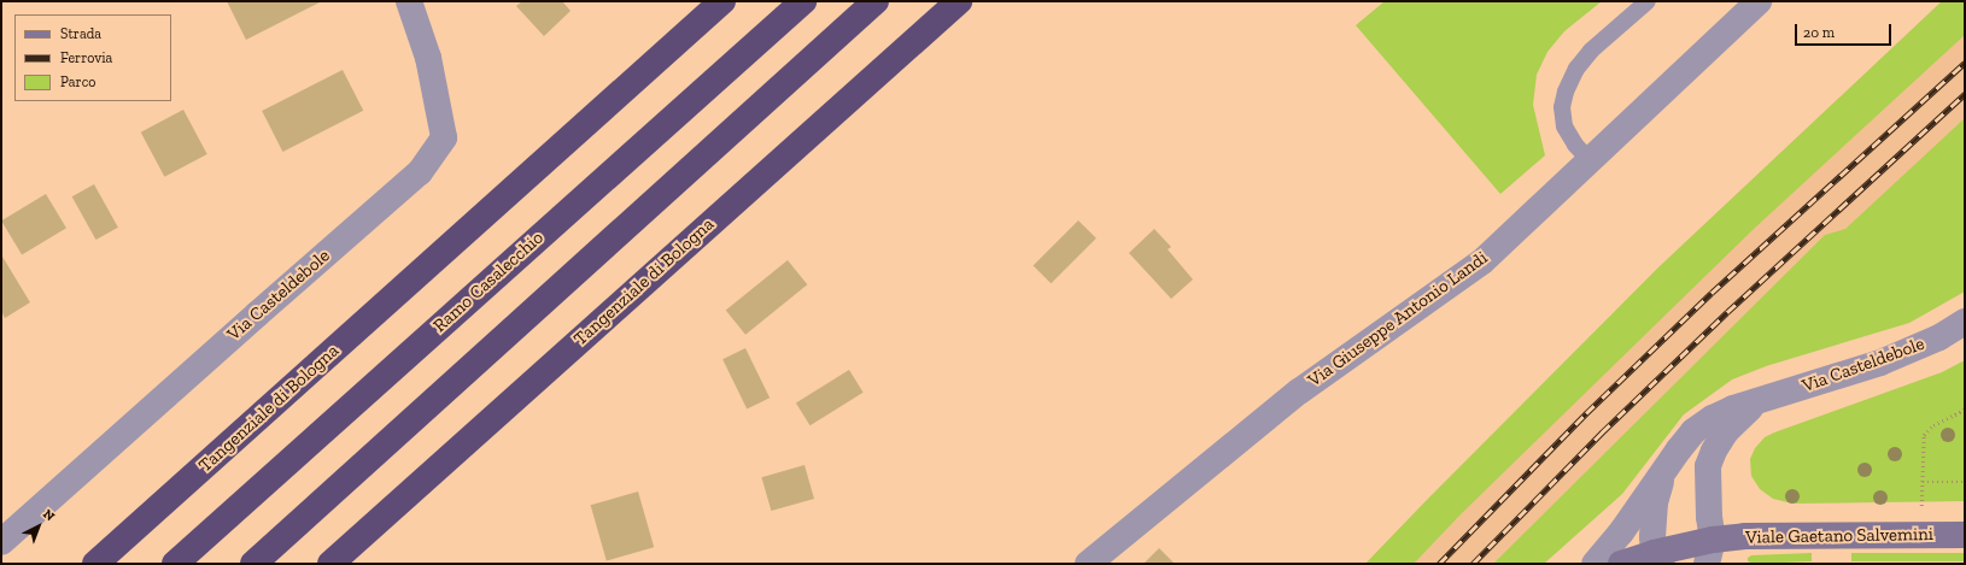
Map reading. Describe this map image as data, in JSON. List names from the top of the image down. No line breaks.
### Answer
{"streets":{"highway":["Ramo Casalecchio","Tangenziale di Bologna"],"main road":["Viale Gaetano Salvemini"],"street":["Via Casteldebole","Via Giuseppe Antonio Landi"]},"crossings":[["Via Casteldebole","Viale Gaetano Salvemini"]],"legend":["Strada","Ferrovia","Parco"],"scale_bar":"20 m","north":"top right"}
